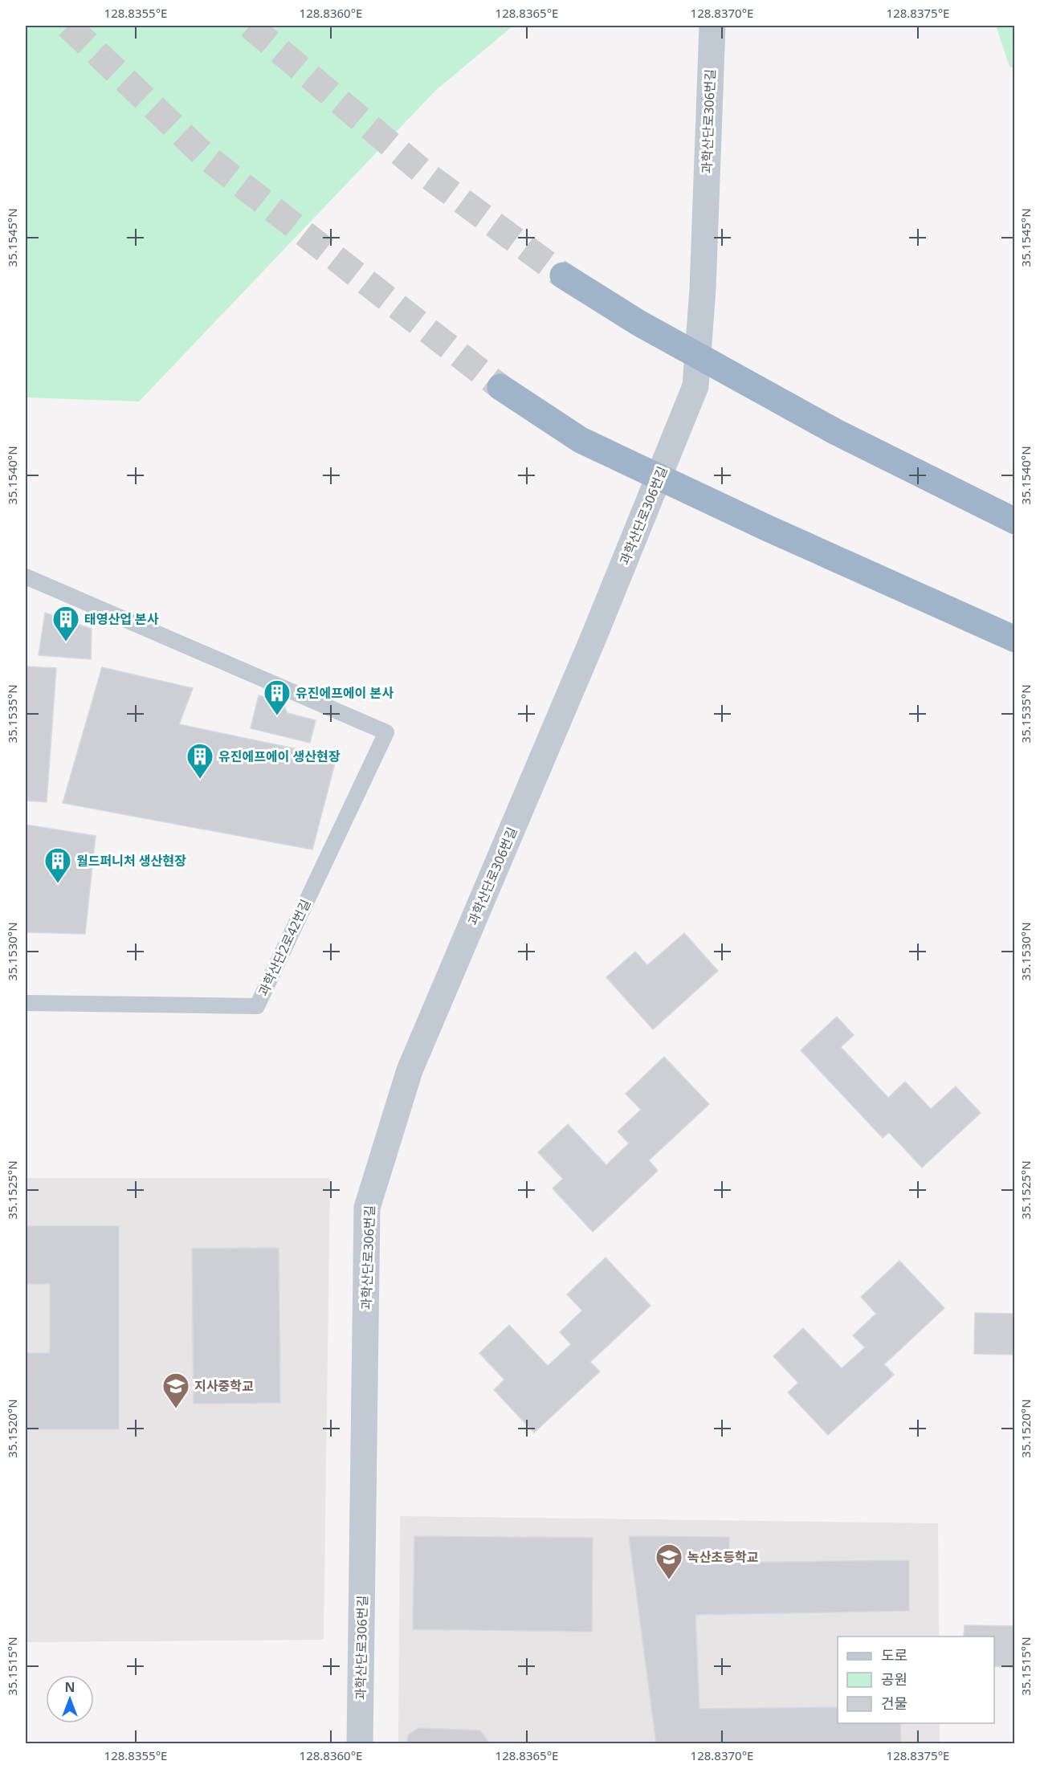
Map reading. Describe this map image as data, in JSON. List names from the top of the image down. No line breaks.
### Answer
{"streets":{"street":["과학산단로306번길"],"lane":["과학산단2로42번길"]},"places":{"building":["태영산업 본사","유진에프에이 본사","유진에프에이 생산현장","월드퍼니처 생산현장"],"school or university":["지사중학교","녹산초등학교"]},"legend":["도로","공원","건물"],"north":"top","coordinates":["128.8355°E","128.8360°E","128.8365°E","128.8370°E","128.8375°E","35.1545°N","35.1540°N","35.1535°N","35.1530°N","35.1525°N","35.1520°N","35.1515°N"]}
